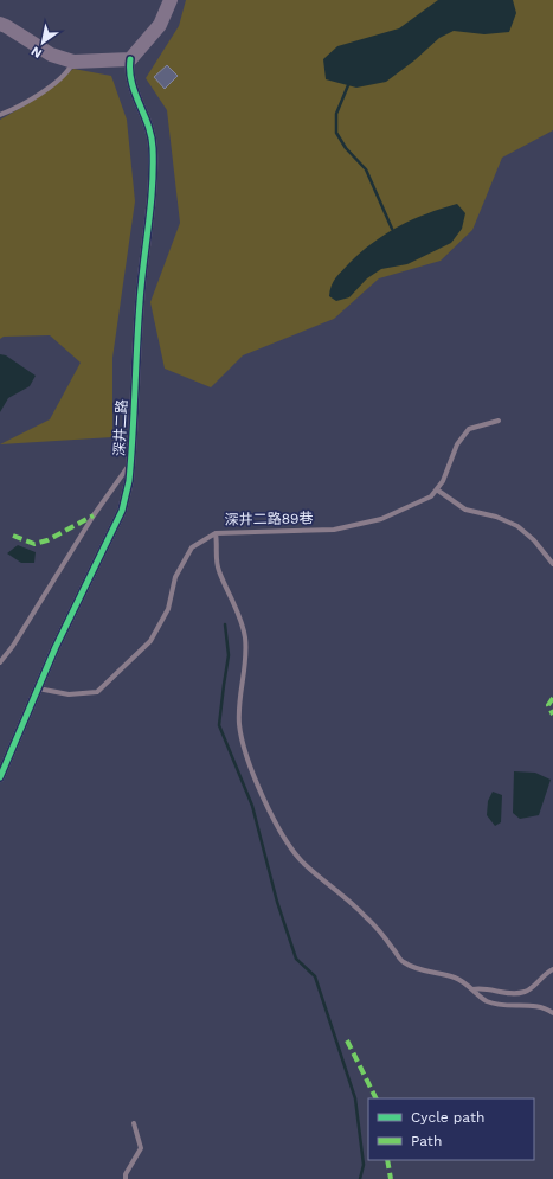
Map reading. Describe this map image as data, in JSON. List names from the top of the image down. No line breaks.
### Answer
{"streets":{"street":["深井二路"],"lane":["深井二路89巷"]},"crossings":[["深井二路","深井二路89巷"]],"legend":["Cycle path","Path"],"north":"bottom left"}
